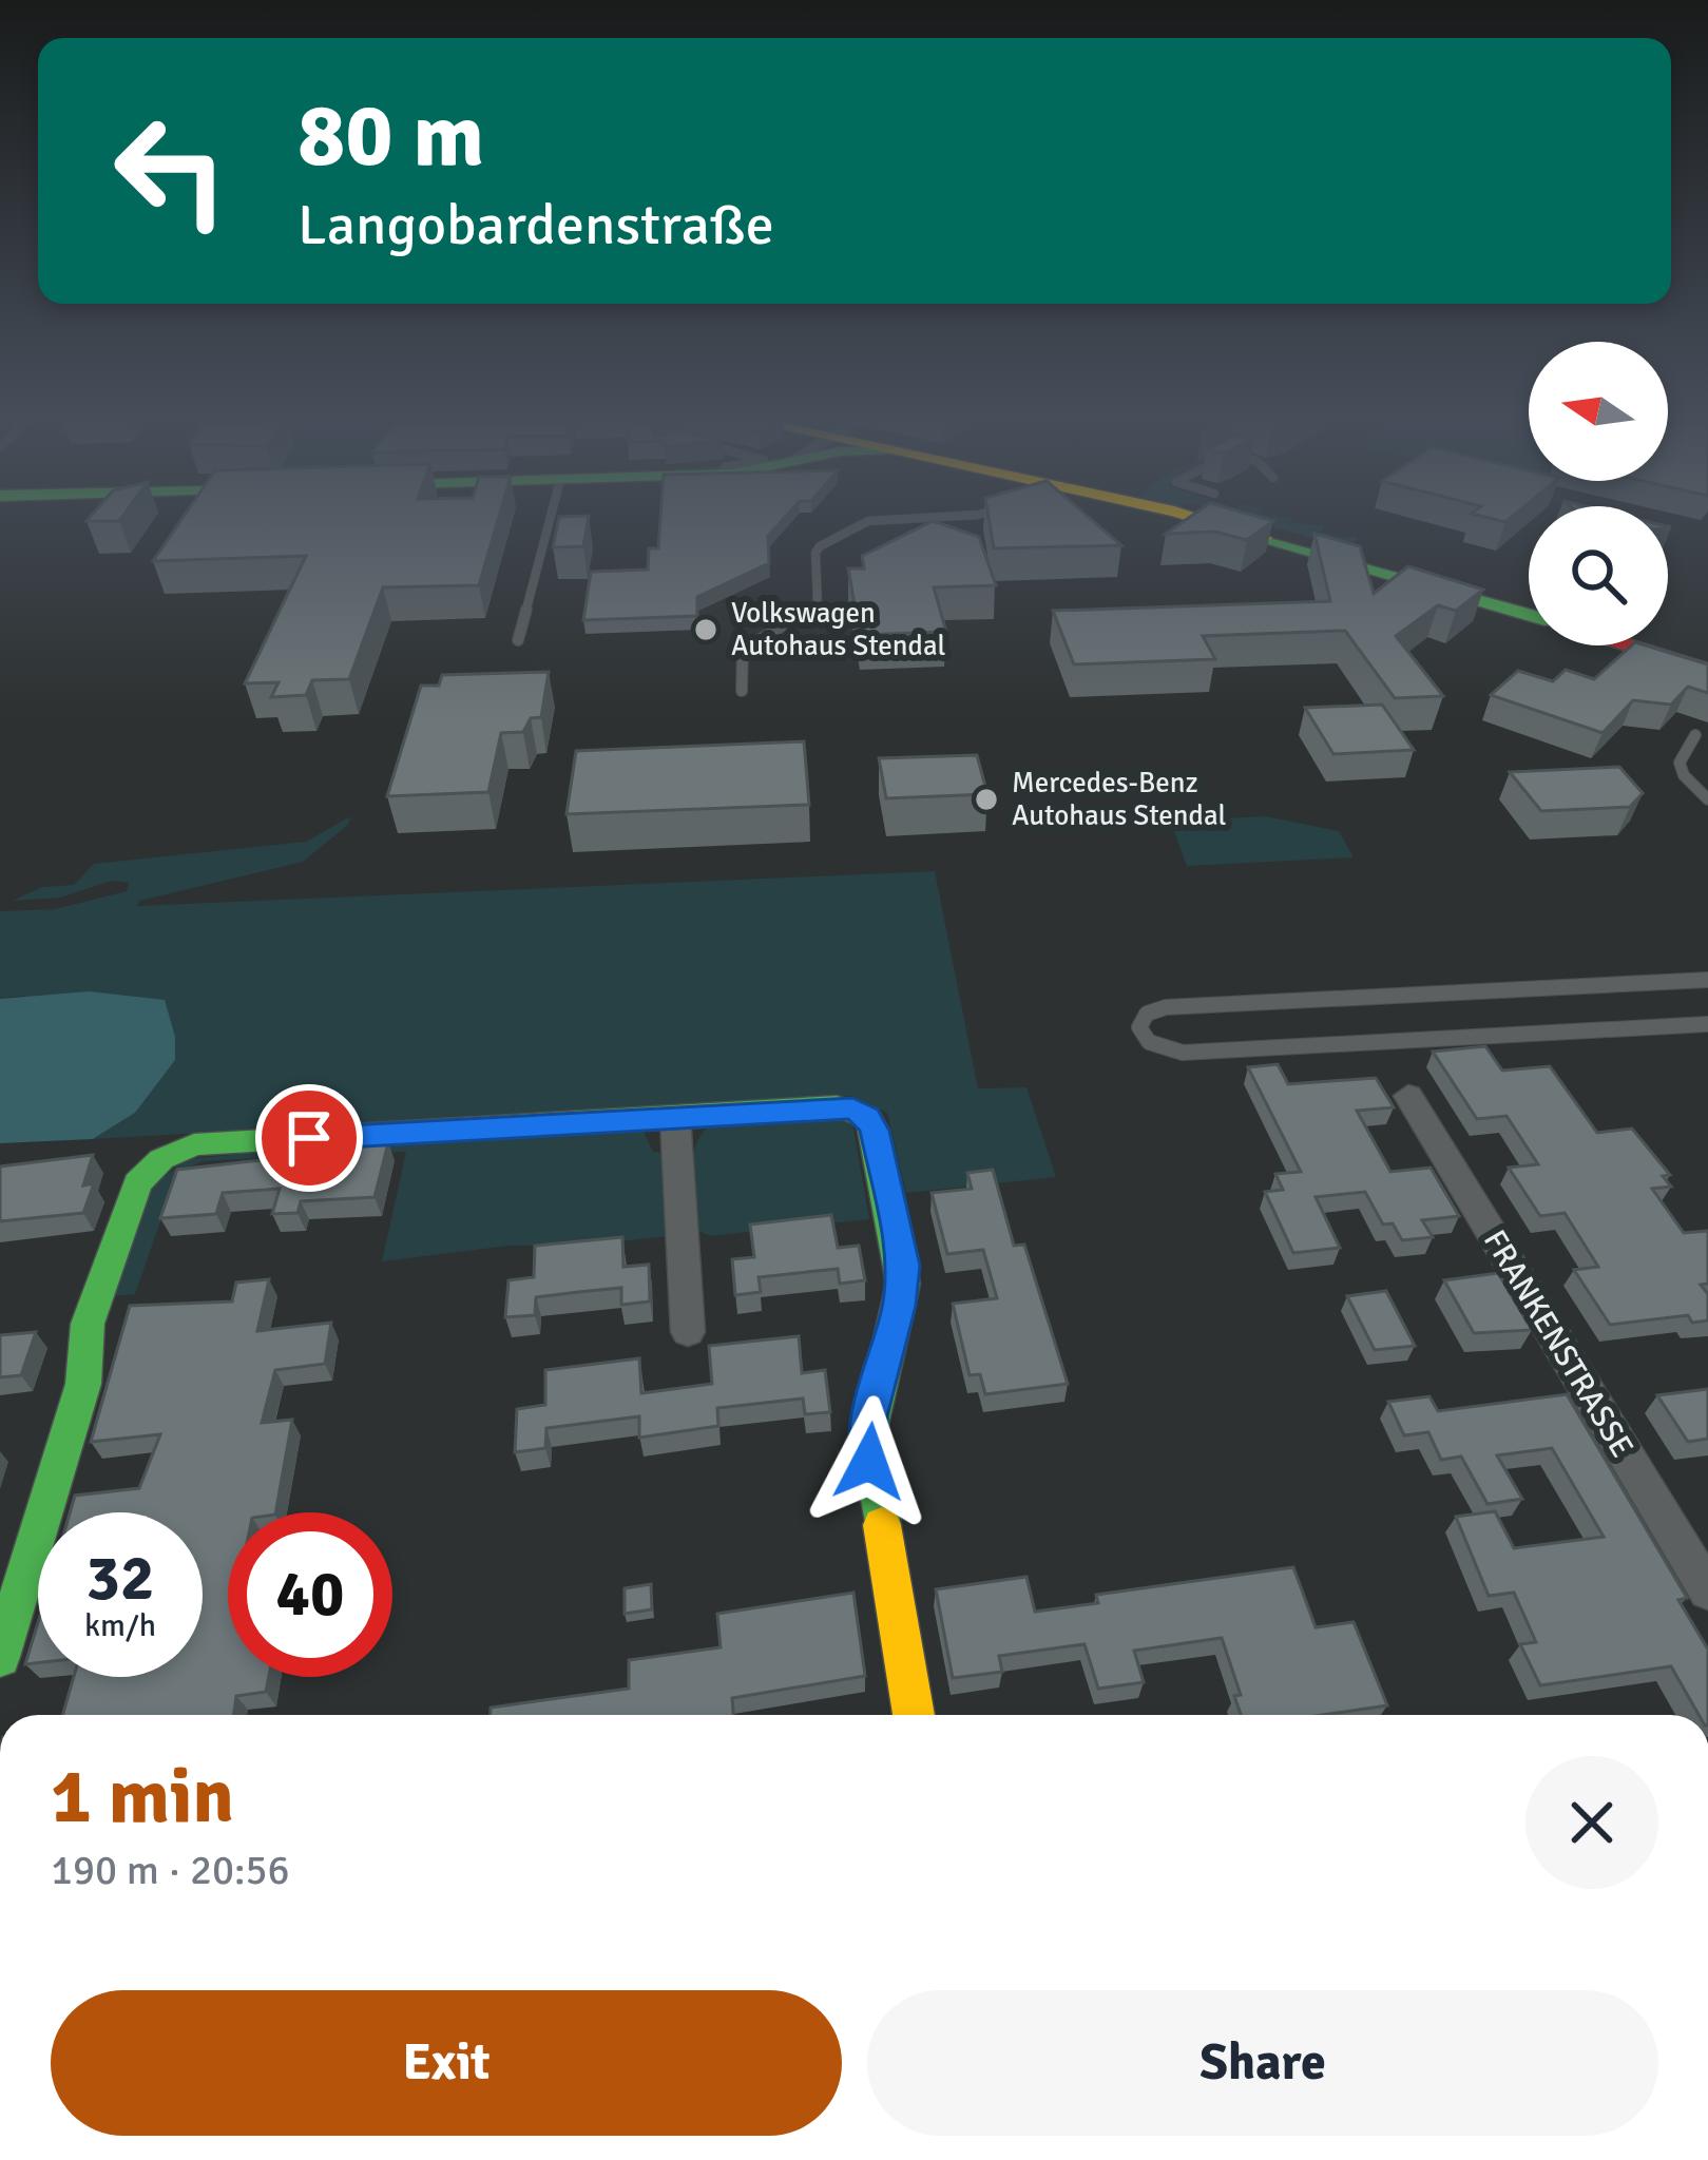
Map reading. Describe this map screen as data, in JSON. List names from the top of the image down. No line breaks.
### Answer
{"streets":{"street":["FRANKENSTRASSE"]},"places":["Volkswagen Autohaus Stendal","Mercedes-Benz Autohaus Stendal"],"north":"left","page":{"turn":["80 m","Langobardenstraße"],"speed":"32 km/h","limit":"40","heading":["1 min","190 m · 20:56"],"buttons":["Exit","Share"]}}
